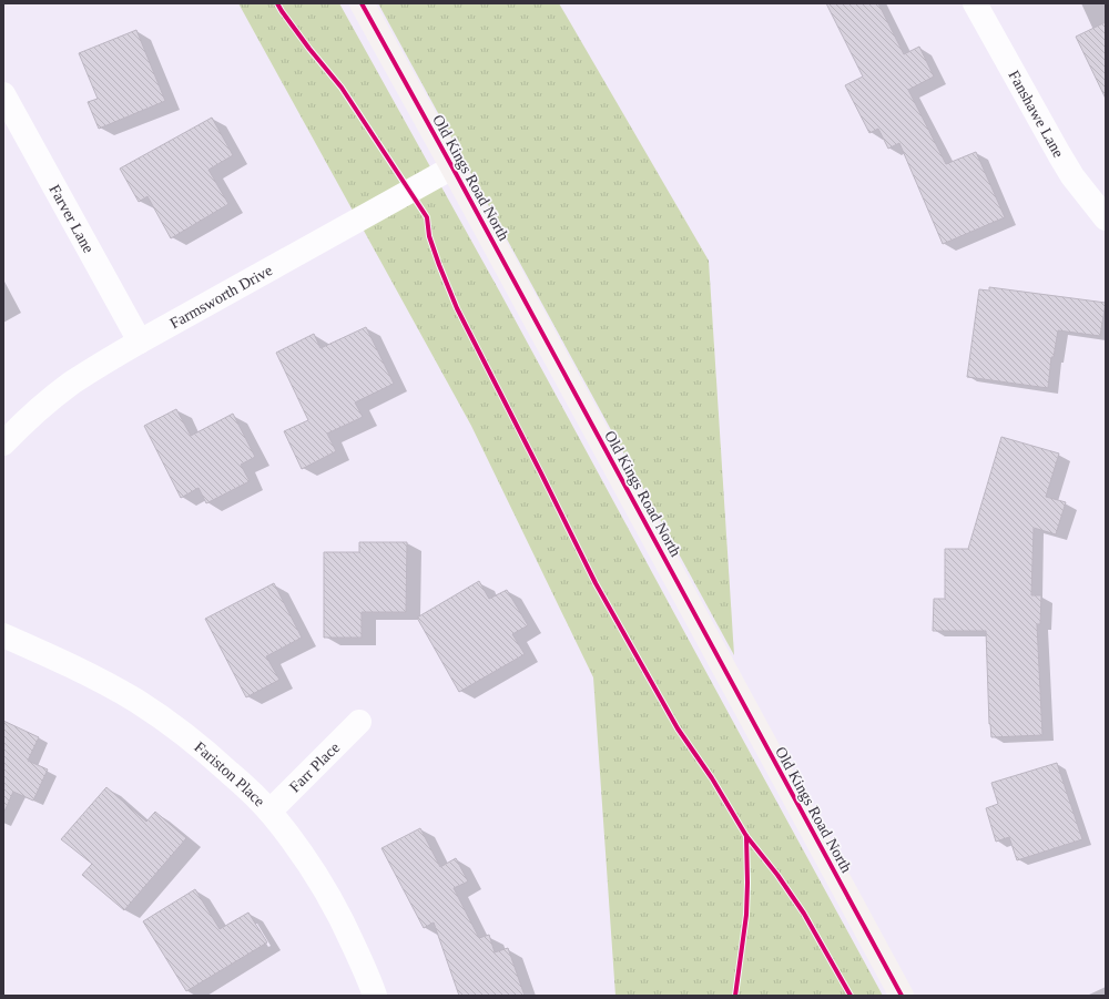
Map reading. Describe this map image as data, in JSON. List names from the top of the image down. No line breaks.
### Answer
{"streets":{"street":["Fanshawe Lane","Old Kings Road North","Farver Lane","Farmsworth Drive","Farr Place","Fariston Place"]},"crossings":[["Old Kings Road North","Farmsworth Drive"],["Farver Lane","Farmsworth Drive"],["Farr Place","Fariston Place"]]}
